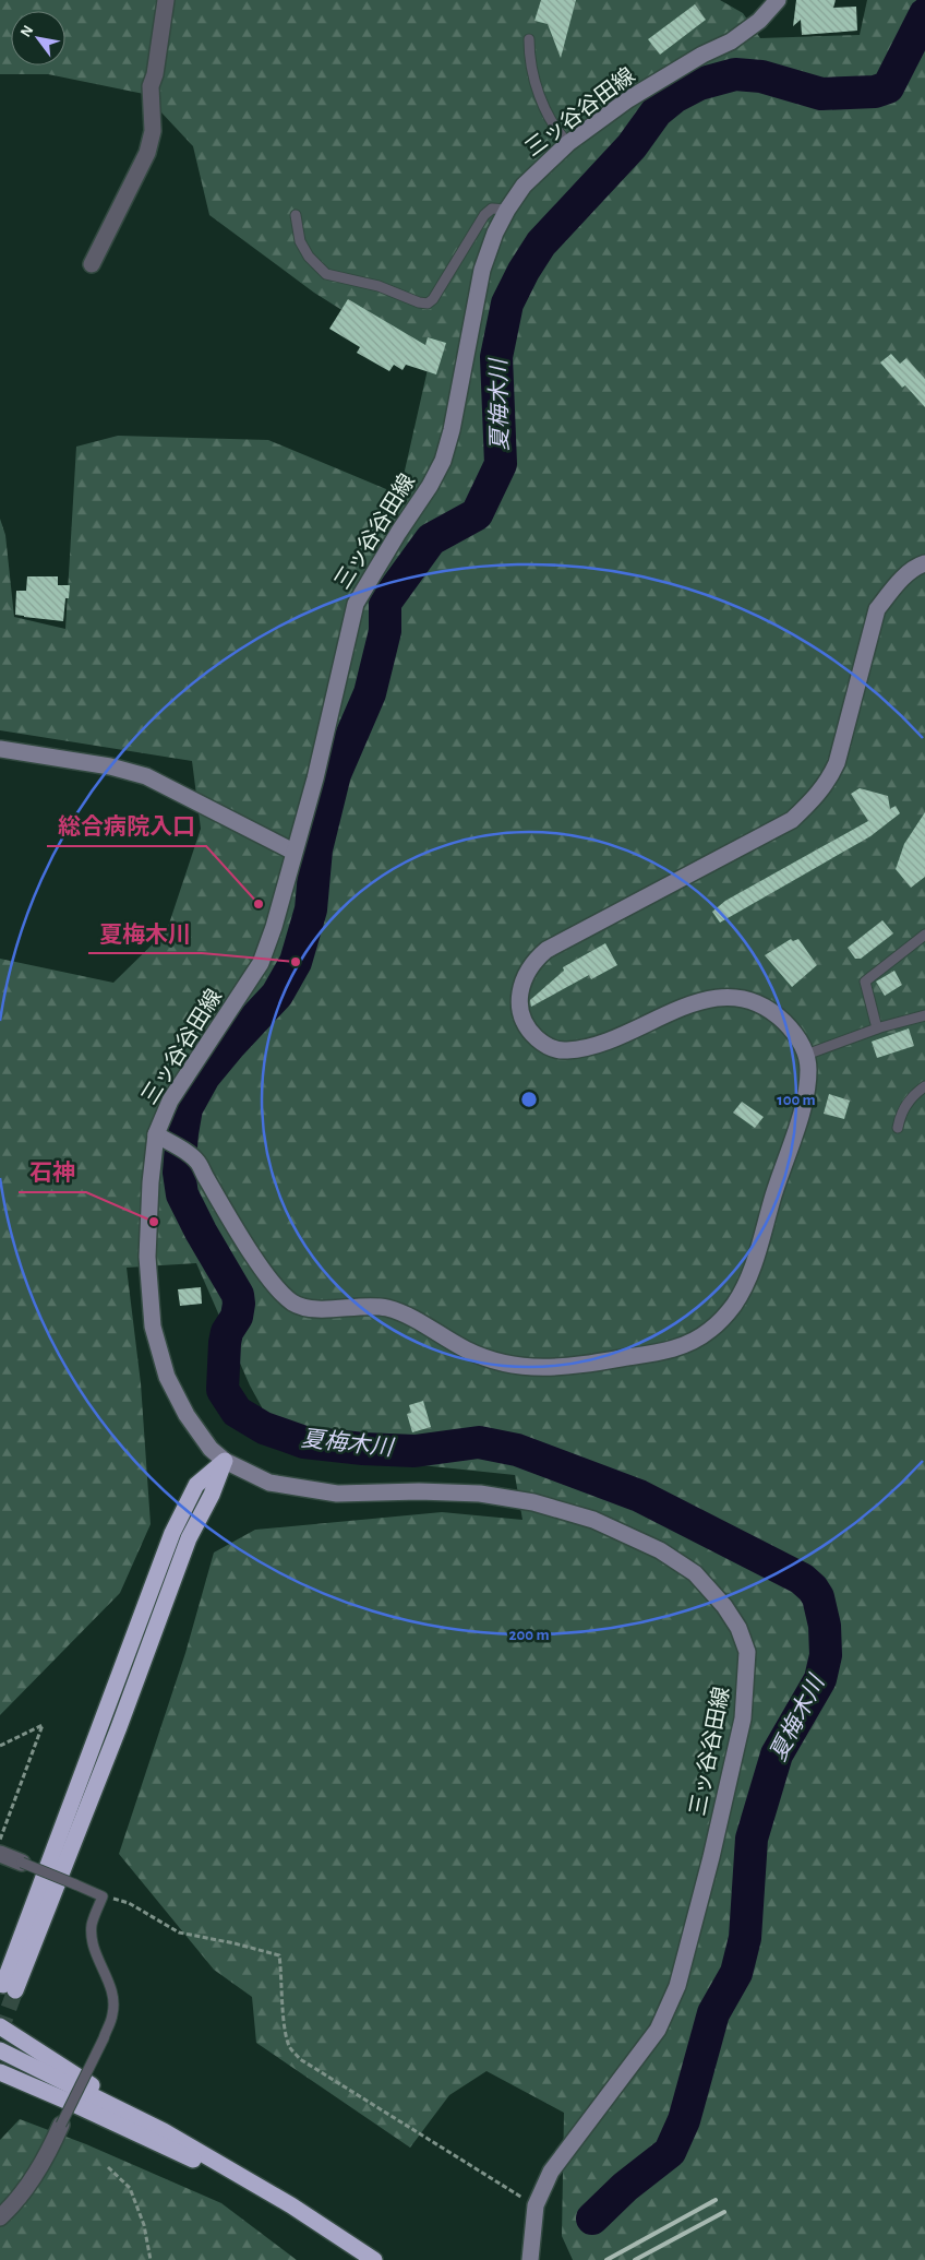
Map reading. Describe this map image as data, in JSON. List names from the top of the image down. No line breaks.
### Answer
{"streets":{"main road":["三ッ谷谷田線"]},"water":["夏梅木川"],"places":["総合病院入口","夏梅木川","石神"],"north":"top left","rings":["100 m","200 m"]}
